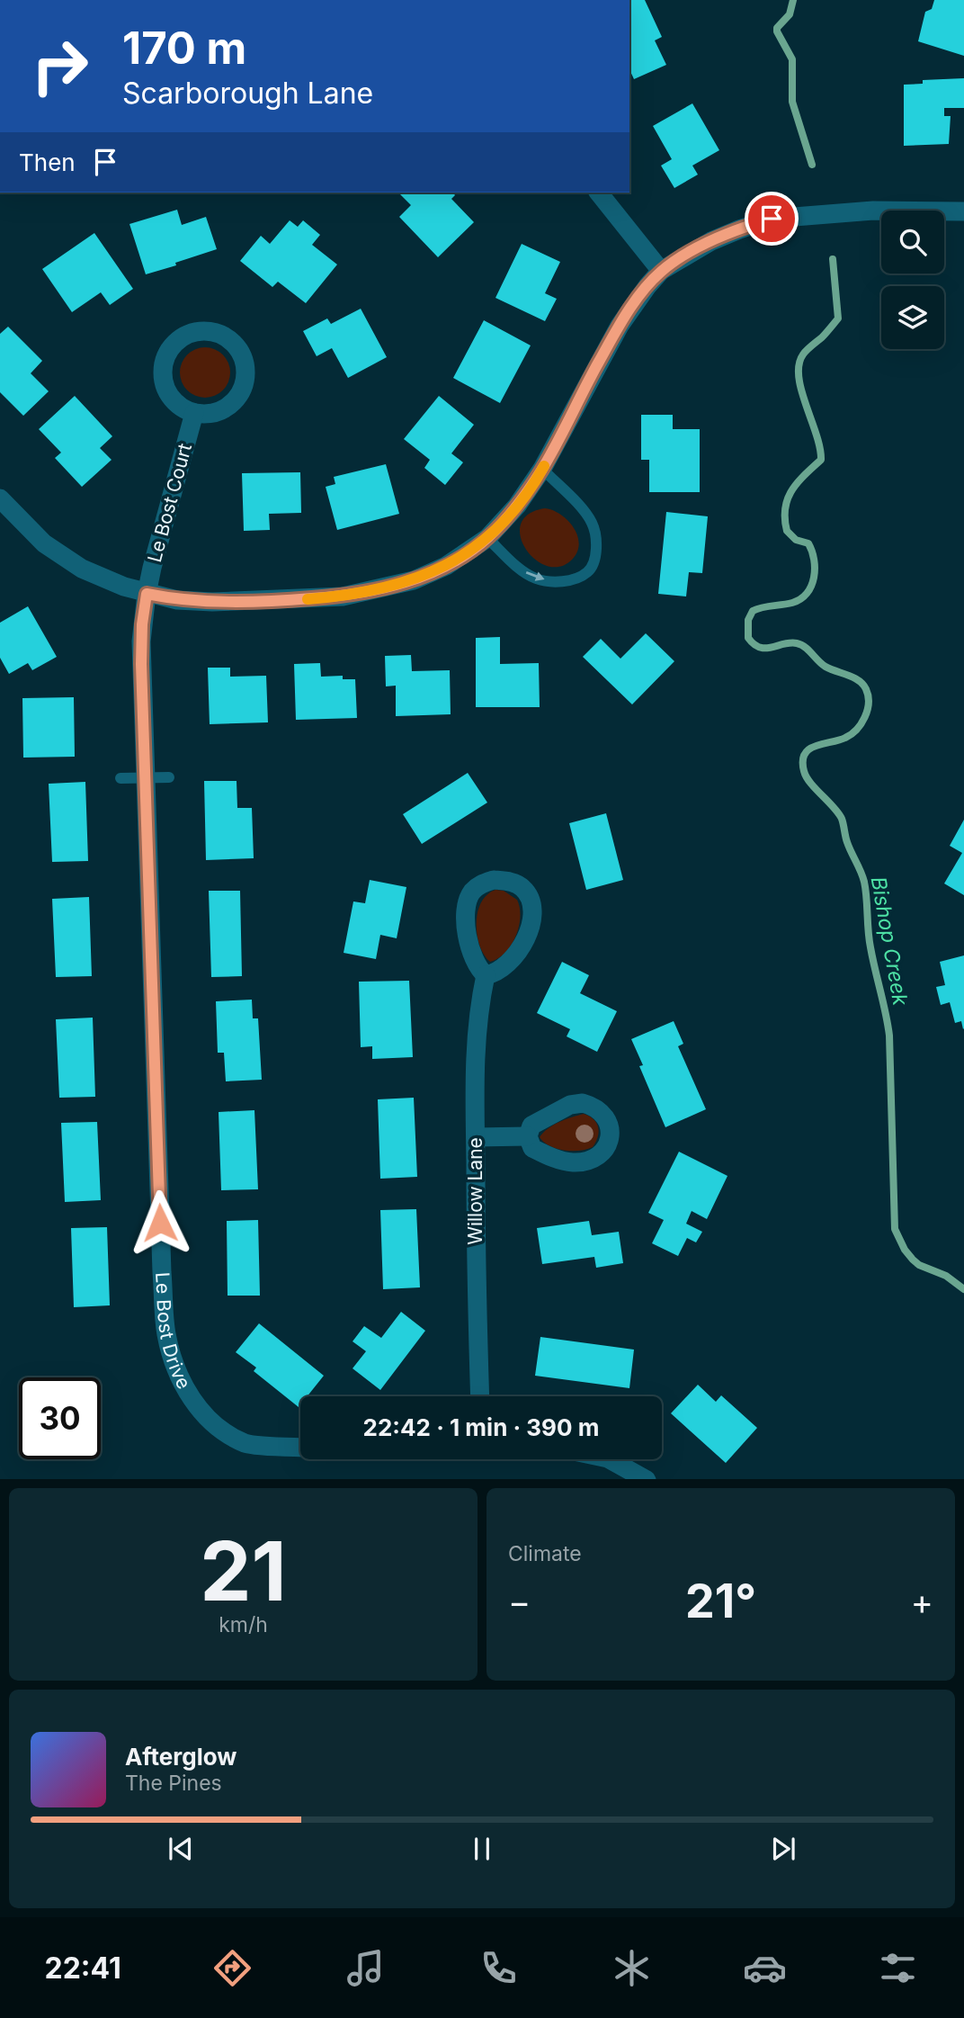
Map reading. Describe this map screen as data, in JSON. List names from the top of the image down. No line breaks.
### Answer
{"streets":{"street":["Le Bost Court","Willow Lane","Le Bost Drive"]},"crossings":[["Le Bost Court","Le Bost Drive"]],"water":["Bishop Creek"],"page":{"turn":["170 m","Scarborough Lane"],"then":"Then","limit":"30","trip":"22:42 · 1 min · 390 m","tile":[["21","km/h"],"Climate"],"heat":["−","21°","+"],"song":["Afterglow","The Pines"],"tabs":"22:41"}}
